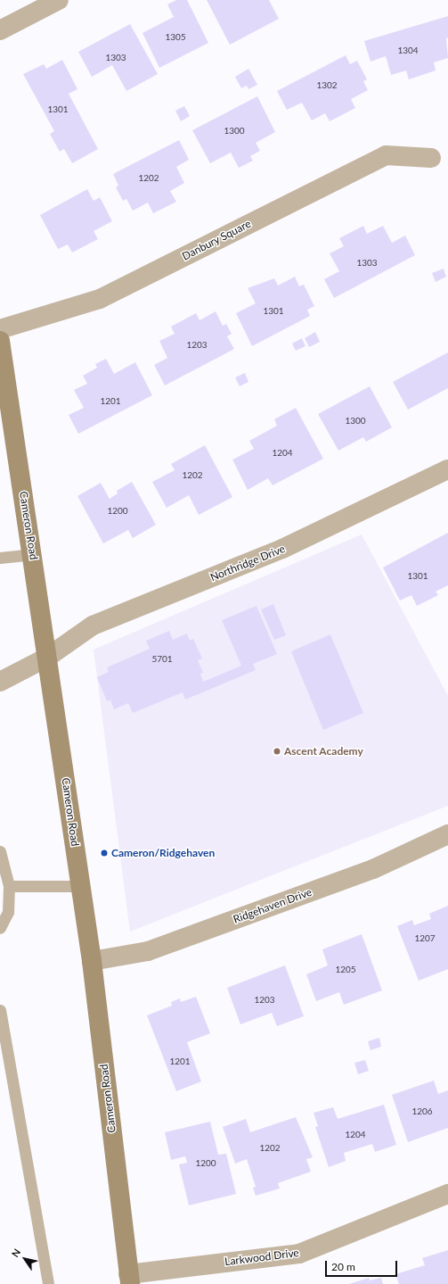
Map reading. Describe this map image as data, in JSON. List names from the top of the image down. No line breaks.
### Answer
{"streets":{"main road":["Cameron Road"],"street":["Danbury Square","Northridge Drive","Ridgehaven Drive","Larkwood Drive"]},"crossings":[["Cameron Road","Northridge Drive"],["Cameron Road","Ridgehaven Drive"],["Cameron Road","Larkwood Drive"]],"places":["Ascent Academy","Cameron/Ridgehaven"],"house_numbers":["1305","1304","1303","1302","1301","1300","1202","1303","1301","1203","1201","1300","1204","1202","1200","1301","5701","1207","1205","1203","1201","1206","1204","1202","1200"],"scale_bar":"20 m","north":"top left"}
